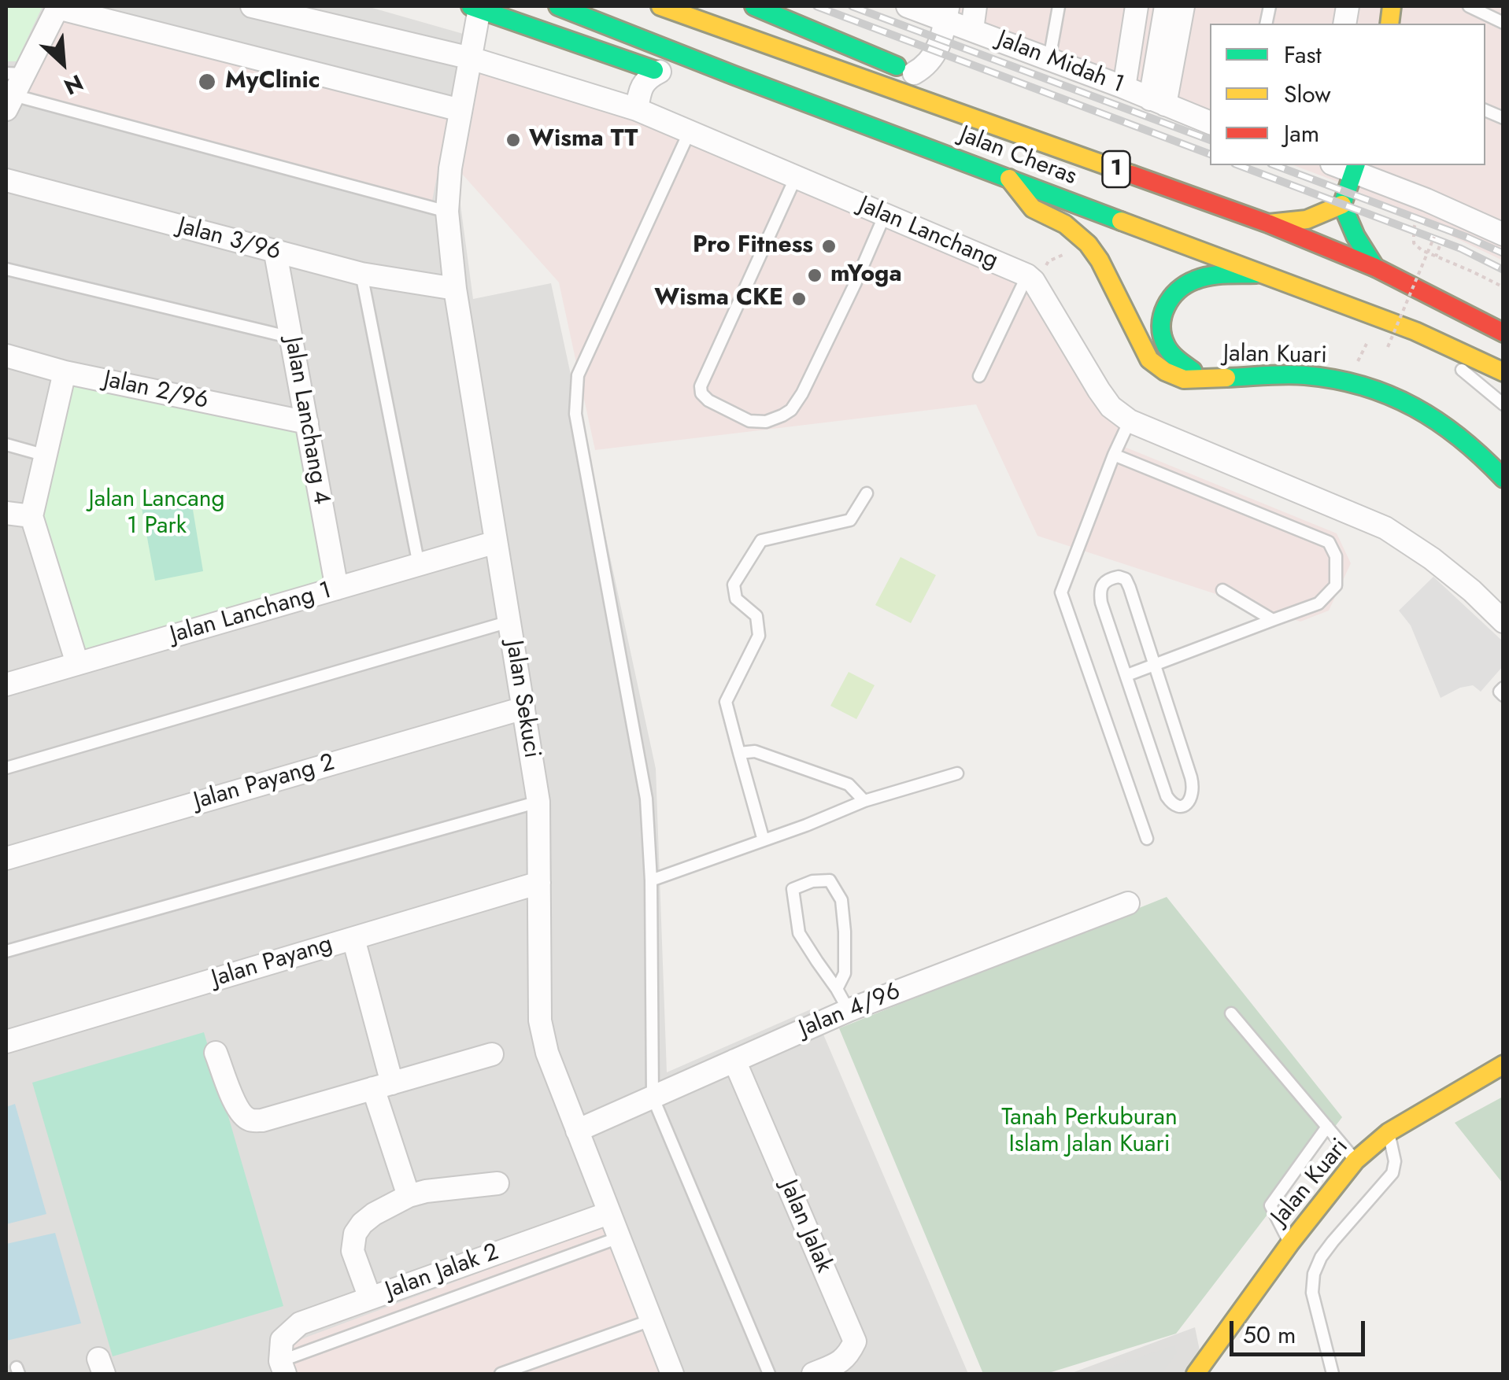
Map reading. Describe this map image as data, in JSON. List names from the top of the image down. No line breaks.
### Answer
{"streets":{"main road":["Jalan Cheras","1","Jalan Kuari"],"street":["Jalan Midah 1","Jalan Lanchang","Jalan 3/96","Jalan 2/96","Jalan Lanchang 4","Jalan Lanchang 1","Jalan Sekuci","Jalan Payang 2","Jalan Payang","Jalan 4/96","Jalan Jalak","Jalan Jalak 2"]},"crossings":[["Jalan Cheras","Jalan Kuari"],["Jalan Lanchang","Jalan Sekuci"],["Jalan 3/96","Jalan Lanchang 4"],["Jalan 3/96","Jalan Sekuci"],["Jalan 2/96","Jalan Lanchang 4"],["Jalan Lanchang 4","Jalan Lanchang 1"],["Jalan Lanchang 1","Jalan Sekuci"],["Jalan Sekuci","Jalan Payang 2"],["Jalan Sekuci","Jalan Payang"],["Jalan Sekuci","Jalan 4/96"],["Jalan Sekuci","Jalan Jalak 2"],["Jalan 4/96","Jalan Jalak"]],"parks":["Jalan Lancang 1 Park","Tanah Perkuburan Islam Jalan Kuari"],"places":["MyClinic","Wisma TT","Pro Fitness","mYoga","Wisma CKE"],"legend":["Fast","Slow","Jam"],"scale_bar":"50 m","north":"bottom right"}
